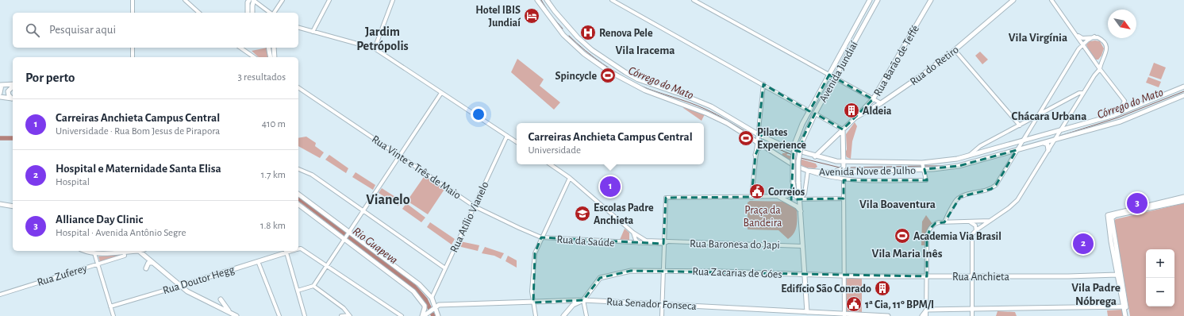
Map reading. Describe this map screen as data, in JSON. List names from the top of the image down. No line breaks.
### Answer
{"streets":{"main road":["Rua Barão de Teffé","Rua do Retiro","Avenida Jundiaí","Avenida Nove de Julho","Rua Zacarias de Góes","Rua Anchieta","Rua Doutor Hegg","Rua Senador Fonseca"],"street":["Rua Vinte e Três de Maio","Rua Atílio Vianelo","Rua da Saúde","Rua Baronesa do Japi","Rua Zuferey"]},"crossings":[["Rua Barão de Teffé","Rua do Retiro"],["Rua do Retiro","Avenida Nove de Julho"],["Rua Vinte e Três de Maio","Rua Atílio Vianelo"],["Rua Vinte e Três de Maio","Rua da Saúde"],["Rua da Saúde","Rua Baronesa do Japi"],["Rua Zacarias de Góes","Rua Anchieta"],["Rua Zacarias de Góes","Rua Senador Fonseca"]],"districts":["Jardim Petrópolis","Vila Virgínia","Vila Iracema","Chácara Urbana","Vianelo","Vila Boaventura","Vila Maria Inês","Vila Padre Nóbrega"],"water":["Córrego do Mato","Rio Guapeva"],"parks":["Praça da Bandeira"],"places":{"hotel":["Hotel IBIS Jundiaí"],"hospital":["Renova Pele"],"sports":["Spincycle","Pilates Experience","Academia Via Brasil"],"building":["Aldeia","Edifício São Conrado"],"public building":["Correios","1ª Cia, 11º BPM/I"],"school or university":["Escolas Padre Anchieta"]},"north":"bottom right","page":{"search":"Pesquisar aqui","heading":["Por perto","3 resultados"],"list":[{"mark":"1","name":"Carreiras Anchieta Campus Central","note":"Universidade · Rua Bom Jesus de Pirapora","value":"410 m"},{"mark":"2","name":"Hospital e Maternidade Santa Elisa","note":"Hospital","value":"1.7 km"},{"mark":"3","name":"Alliance Day Clinic","note":"Hospital · Avenida Antônio Segre","value":"1.8 km"}],"popup":["Carreiras Anchieta Campus Central","Universidade"],"pins":["1","3","2"],"map_buttons":["+","−"]}}
